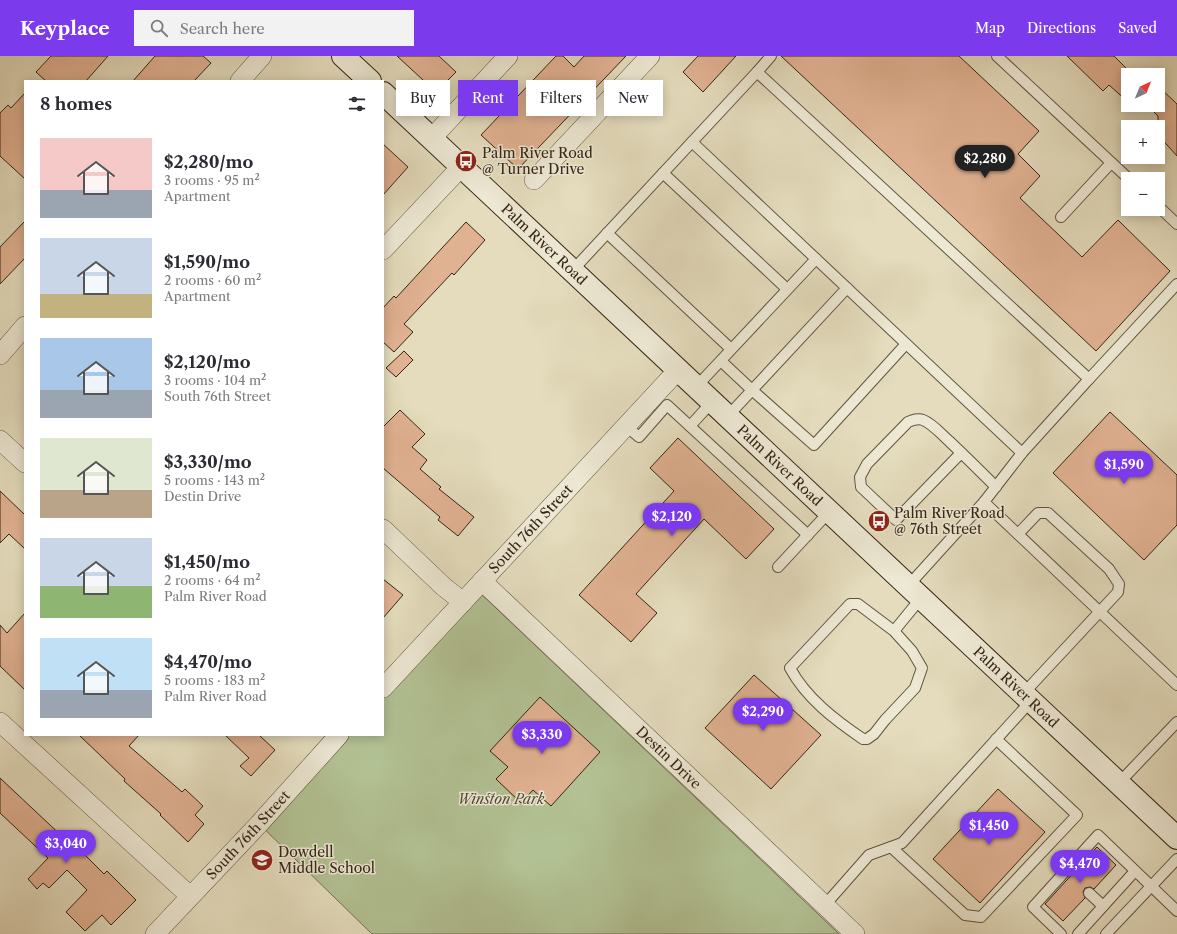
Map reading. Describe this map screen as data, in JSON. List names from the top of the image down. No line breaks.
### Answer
{"streets":{"street":["Palm River Road","South 76th Street","Destin Drive"]},"crossings":[["Palm River Road","South 76th Street"],["South 76th Street","Destin Drive"]],"parks":["Winston Park"],"places":{"bus stop":["Palm River Road @ Turner Drive","Palm River Road @ 76th Street"],"school or university":["Dowdell Middle School"]},"north":"top right","page":{"header":"Keyplace","search":"Search here","nav":["Map","Directions","Saved"],"map_buttons":["+","−"],"chip":["Buy","Rent","Filters","New"],"heading":"8 homes","list":[{"name":"$2,280/mo","note":"3 rooms · 95 m² · Apartment"},{"name":"$1,590/mo","note":"2 rooms · 60 m² · Apartment"},{"name":"$2,120/mo","note":"3 rooms · 104 m² · South 76th Street"},{"name":"$3,330/mo","note":"5 rooms · 143 m² · Destin Drive"},{"name":"$1,450/mo","note":"2 rooms · 64 m² · Palm River Road"},{"name":"$4,470/mo","note":"5 rooms · 183 m² · Palm River Road"}],"price":["$2,280","$1,590","$2,120","$2,290","$3,330","$1,450","$3,040","$4,470"]}}
